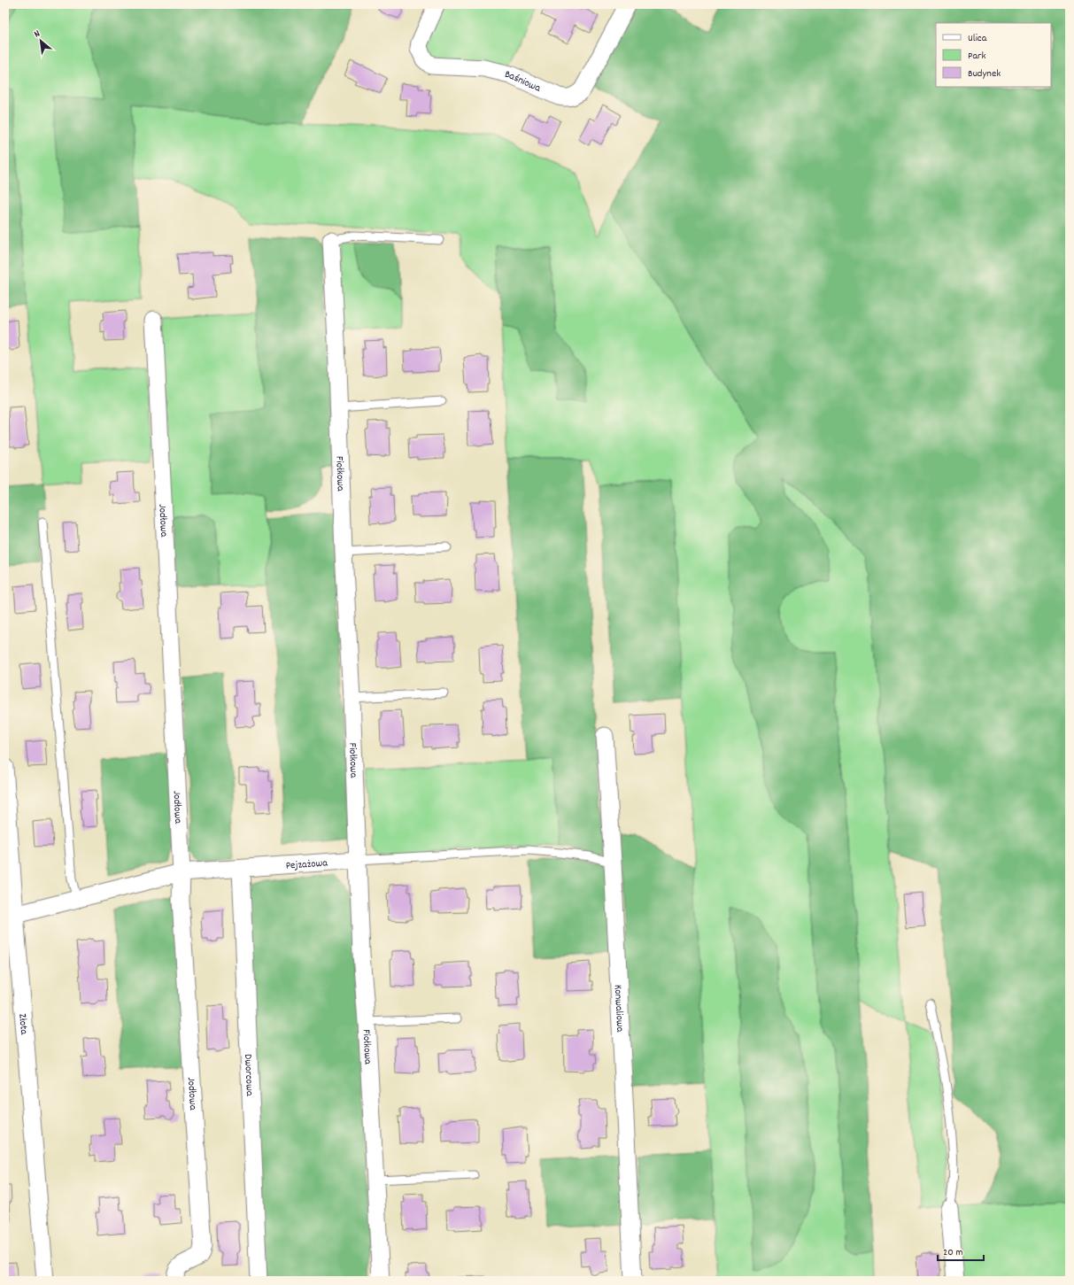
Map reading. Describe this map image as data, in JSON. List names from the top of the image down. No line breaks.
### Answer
{"streets":{"street":["Baśniowa","Fiołkowa","Jodłowa","Pejzażowa","Konwaliowa","Złota","Dworcowa"]},"crossings":[["Fiołkowa","Pejzażowa"],["Jodłowa","Pejzażowa"],["Pejzażowa","Konwaliowa"],["Pejzażowa","Złota"],["Pejzażowa","Dworcowa"]],"legend":["Ulica","Park","Budynek"],"scale_bar":"20 m","north":"top left"}
